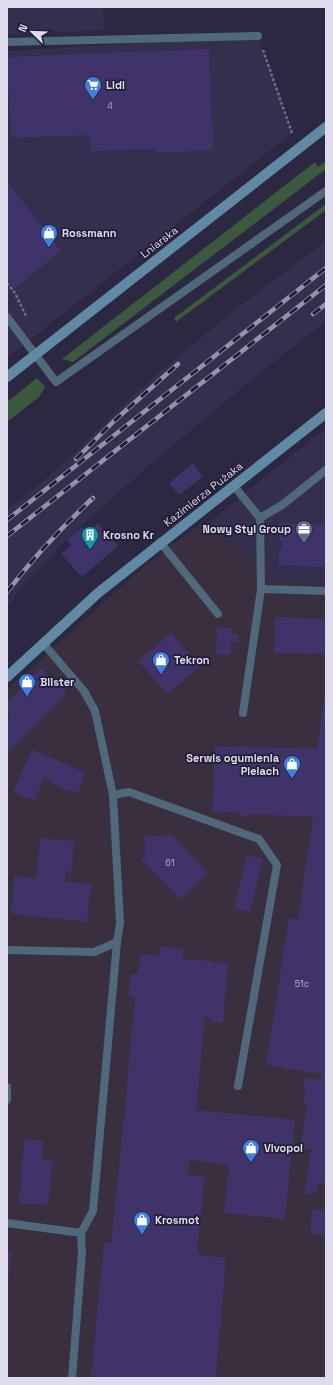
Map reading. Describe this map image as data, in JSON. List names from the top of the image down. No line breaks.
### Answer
{"streets":{"street":["Lniarska","Kazimierza Pużaka"]},"places":{"supermarket":["Lidl"],"shop":["Rossmann","Tekron","Blister","Serwis ogumienia Pielach","Vivopol","Krosmot"],"office":["Nowy Styl Group"],"building":["Krosno Kr"]},"house_numbers":["4","61","51c"],"north":"top left"}
